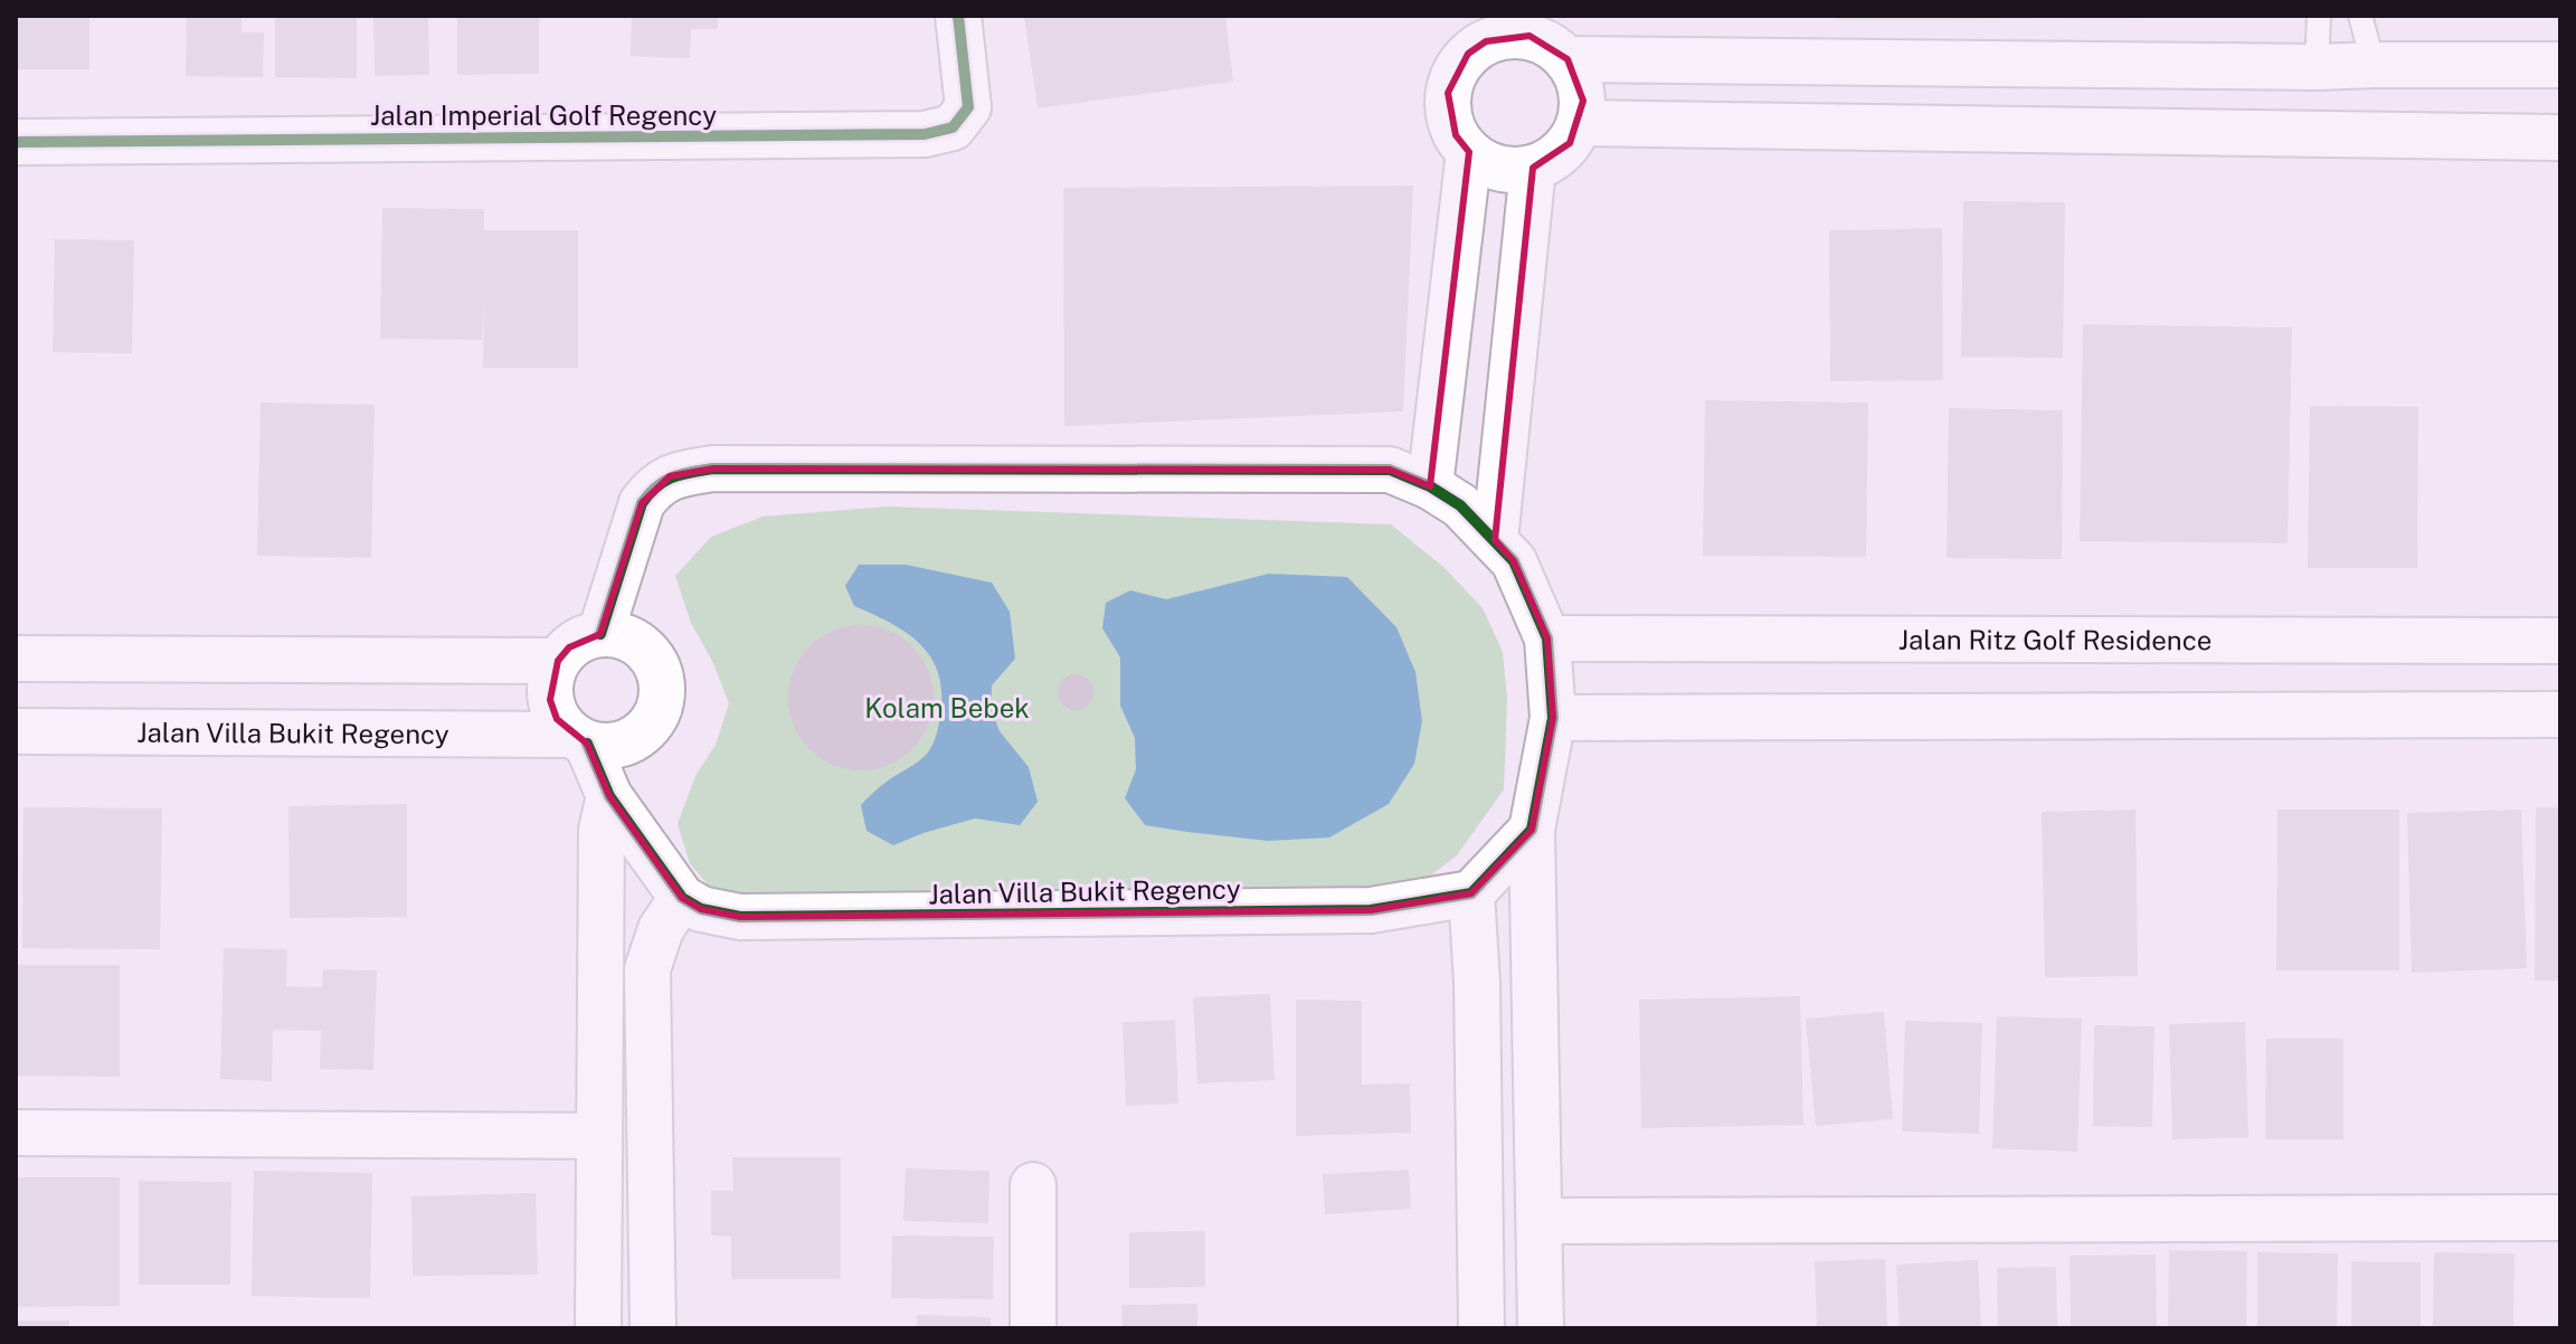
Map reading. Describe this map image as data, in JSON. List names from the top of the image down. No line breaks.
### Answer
{"streets":{"street":["Jalan Imperial Golf Regency","Jalan Ritz Golf Residence","Jalan Villa Bukit Regency"]},"parks":["Kolam Bebek"]}
